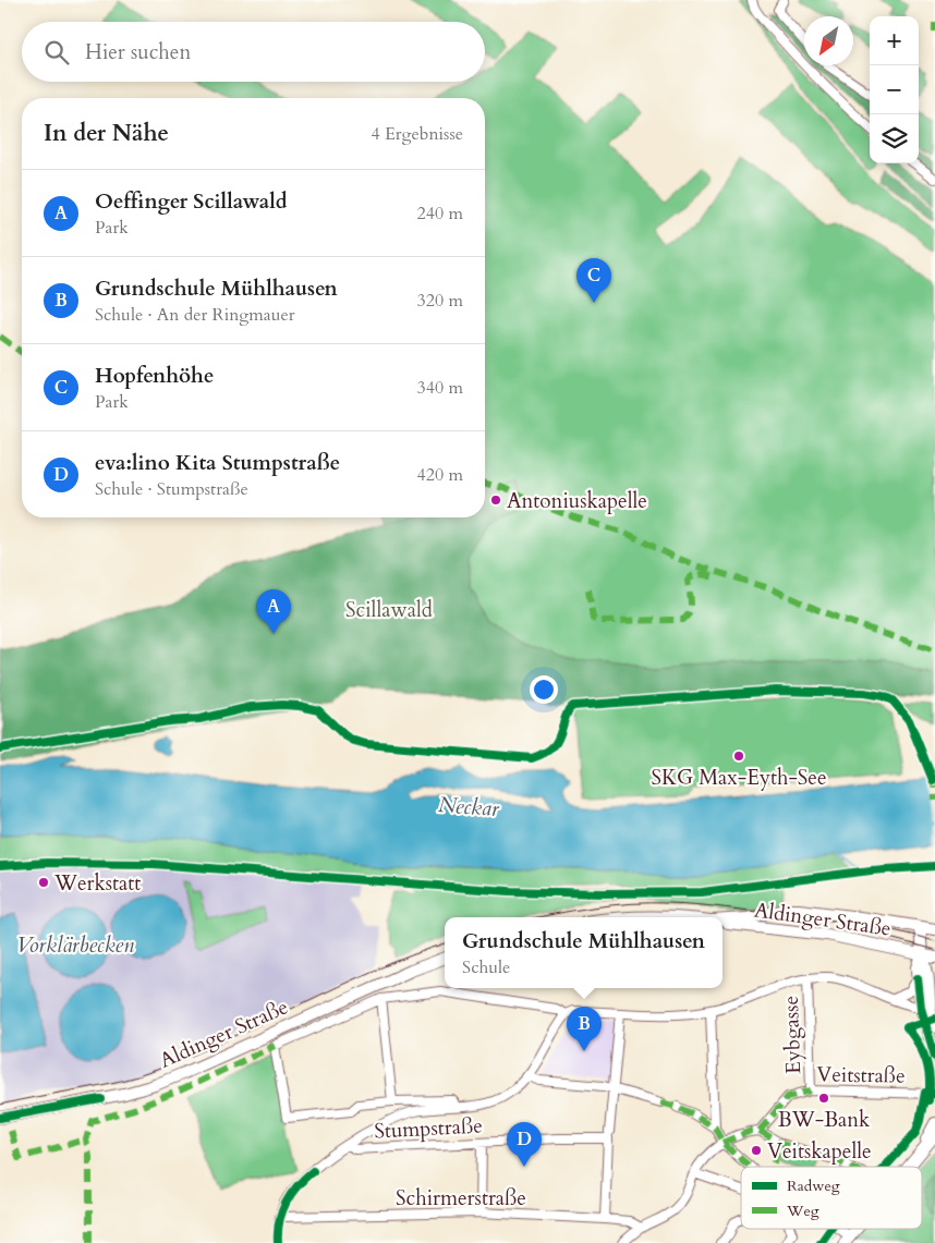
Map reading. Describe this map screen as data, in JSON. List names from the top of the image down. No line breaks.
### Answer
{"streets":{"main road":["Aldinger Straße"],"street":["Eybgasse","Veitstraße","Stumpstraße","Schirmerstraße"]},"crossings":[["Aldinger Straße","Eybgasse"],["Eybgasse","Veitstraße"]],"water":["Neckar","Vorklärbecken"],"parks":["Scillawald"],"places":["Antoniuskapelle","SKG Max-Eyth-See","Werkstatt","BW-Bank","Veitskapelle"],"legend":["Radweg","Weg"],"north":"bottom left","page":{"map_buttons":["+","−"],"search":"Hier suchen","heading":["In der Nähe","4 Ergebnisse"],"list":[{"mark":"A","name":"Oeffinger Scillawald","note":"Park","value":"240 m"},{"mark":"B","name":"Grundschule Mühlhausen","note":"Schule · An der Ringmauer","value":"320 m"},{"mark":"C","name":"Hopfenhöhe","note":"Park","value":"340 m"},{"mark":"D","name":"eva:lino Kita Stumpstraße","note":"Schule · Stumpstraße","value":"420 m"}],"pins":["C","A","B","D"],"popup":["Grundschule Mühlhausen","Schule"]}}
